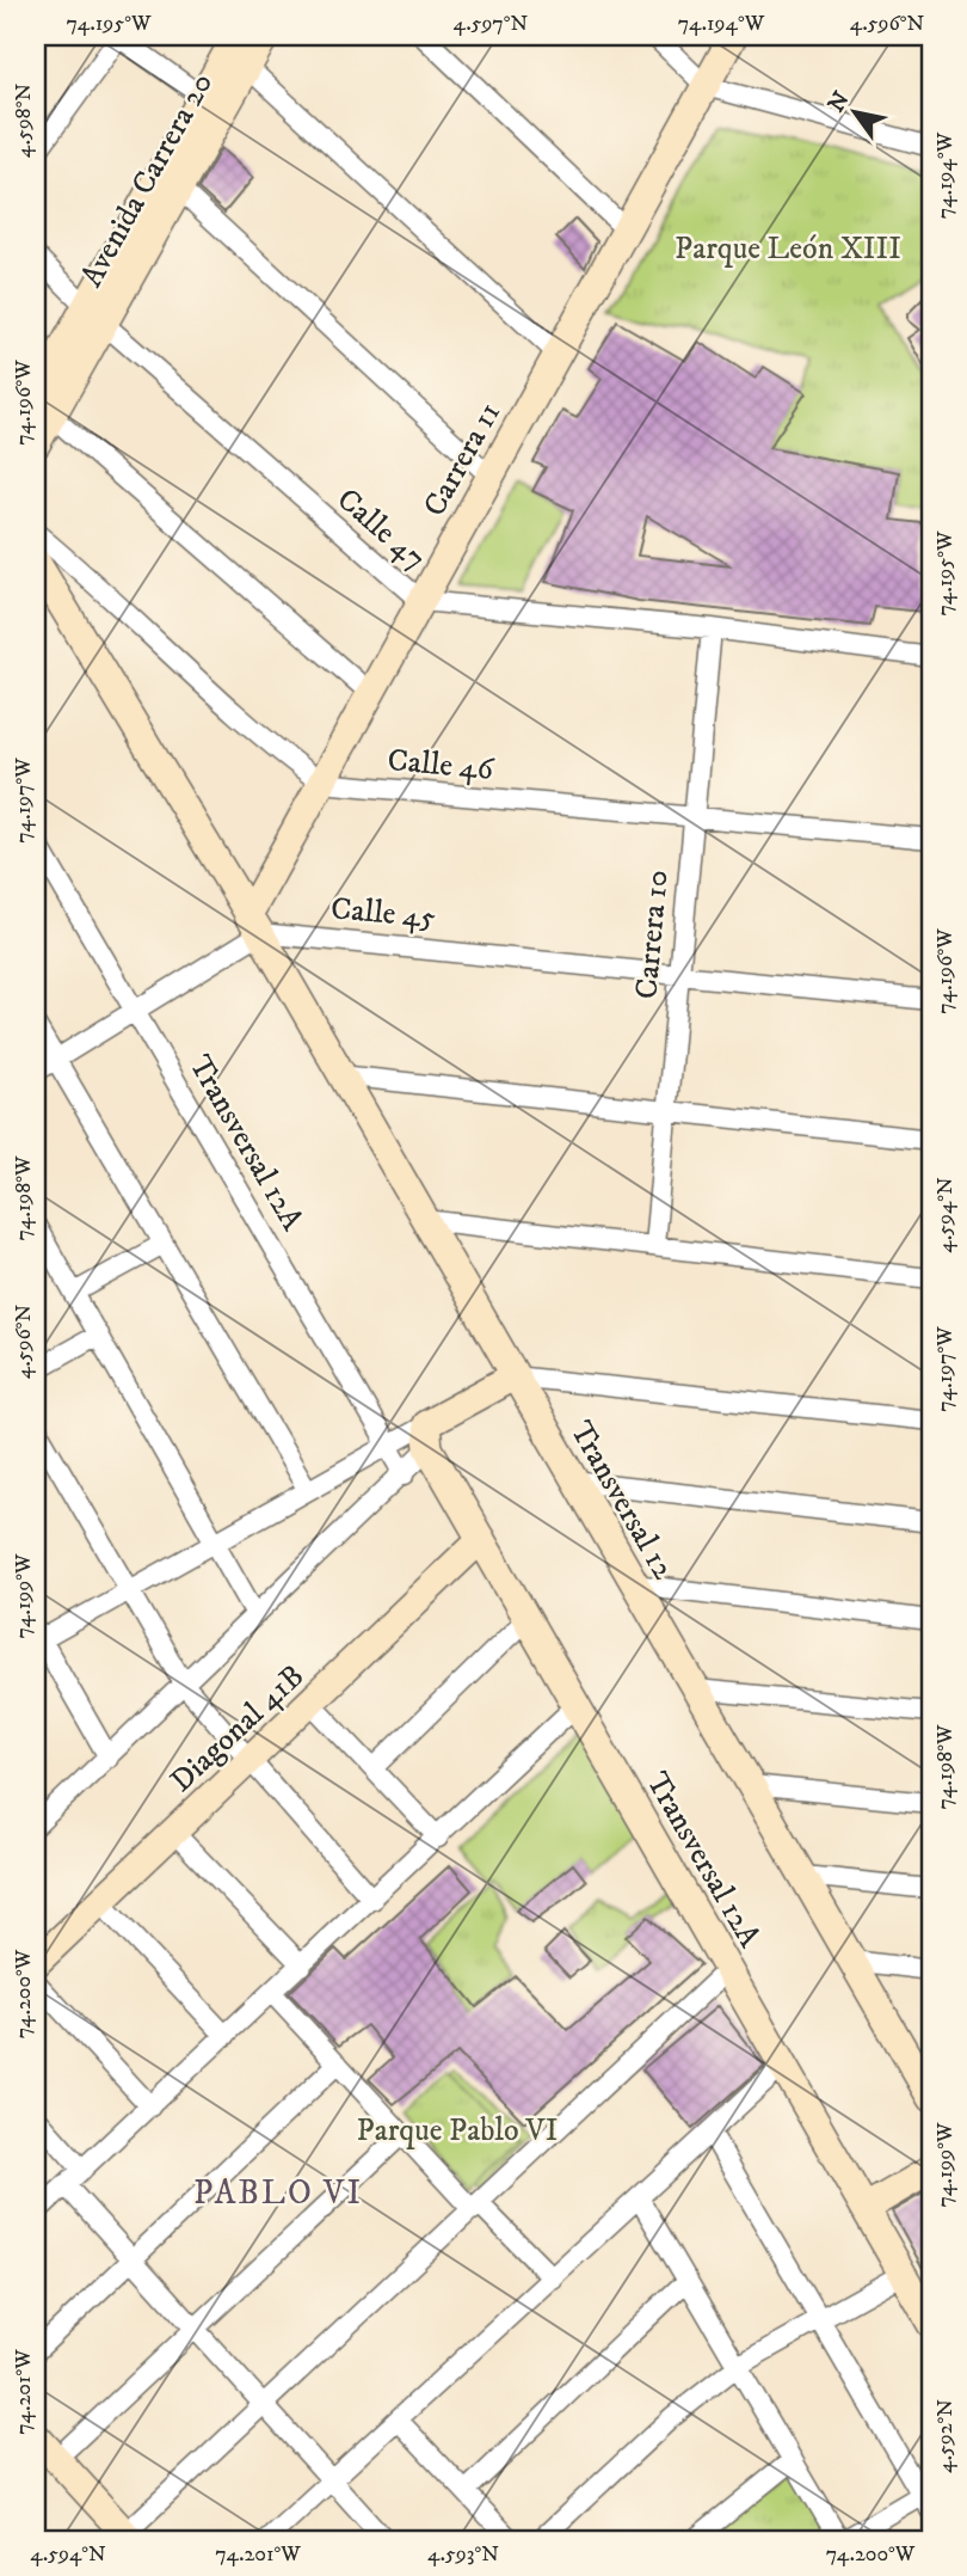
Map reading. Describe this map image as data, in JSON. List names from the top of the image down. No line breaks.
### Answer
{"streets":{"street":["Avenida Carrera 20","Carrera 11","Calle 47","Calle 46","Calle 45","Carrera 10","Transversal 12A","Transversal 12","Diagonal 41B"]},"crossings":[["Avenida Carrera 20","Calle 47"],["Carrera 11","Calle 47"],["Carrera 11","Calle 46"],["Carrera 11","Calle 45"],["Carrera 11","Transversal 12"],["Calle 47","Carrera 10"],["Calle 46","Carrera 10"],["Calle 45","Carrera 10"],["Calle 45","Transversal 12"],["Transversal 12A","Diagonal 41B"]],"districts":["PABLO VI"],"parks":["Parque León XIII","Parque Pablo VI"],"north":"top left","coordinates":["74.195°W","4.597°N","74.194°W","4.596°N","4.598°N","74.196°W","74.197°W","74.198°W","4.594°N","74.199°W","74.200°W","74.201°W","4.592°N","4.593°N"]}
